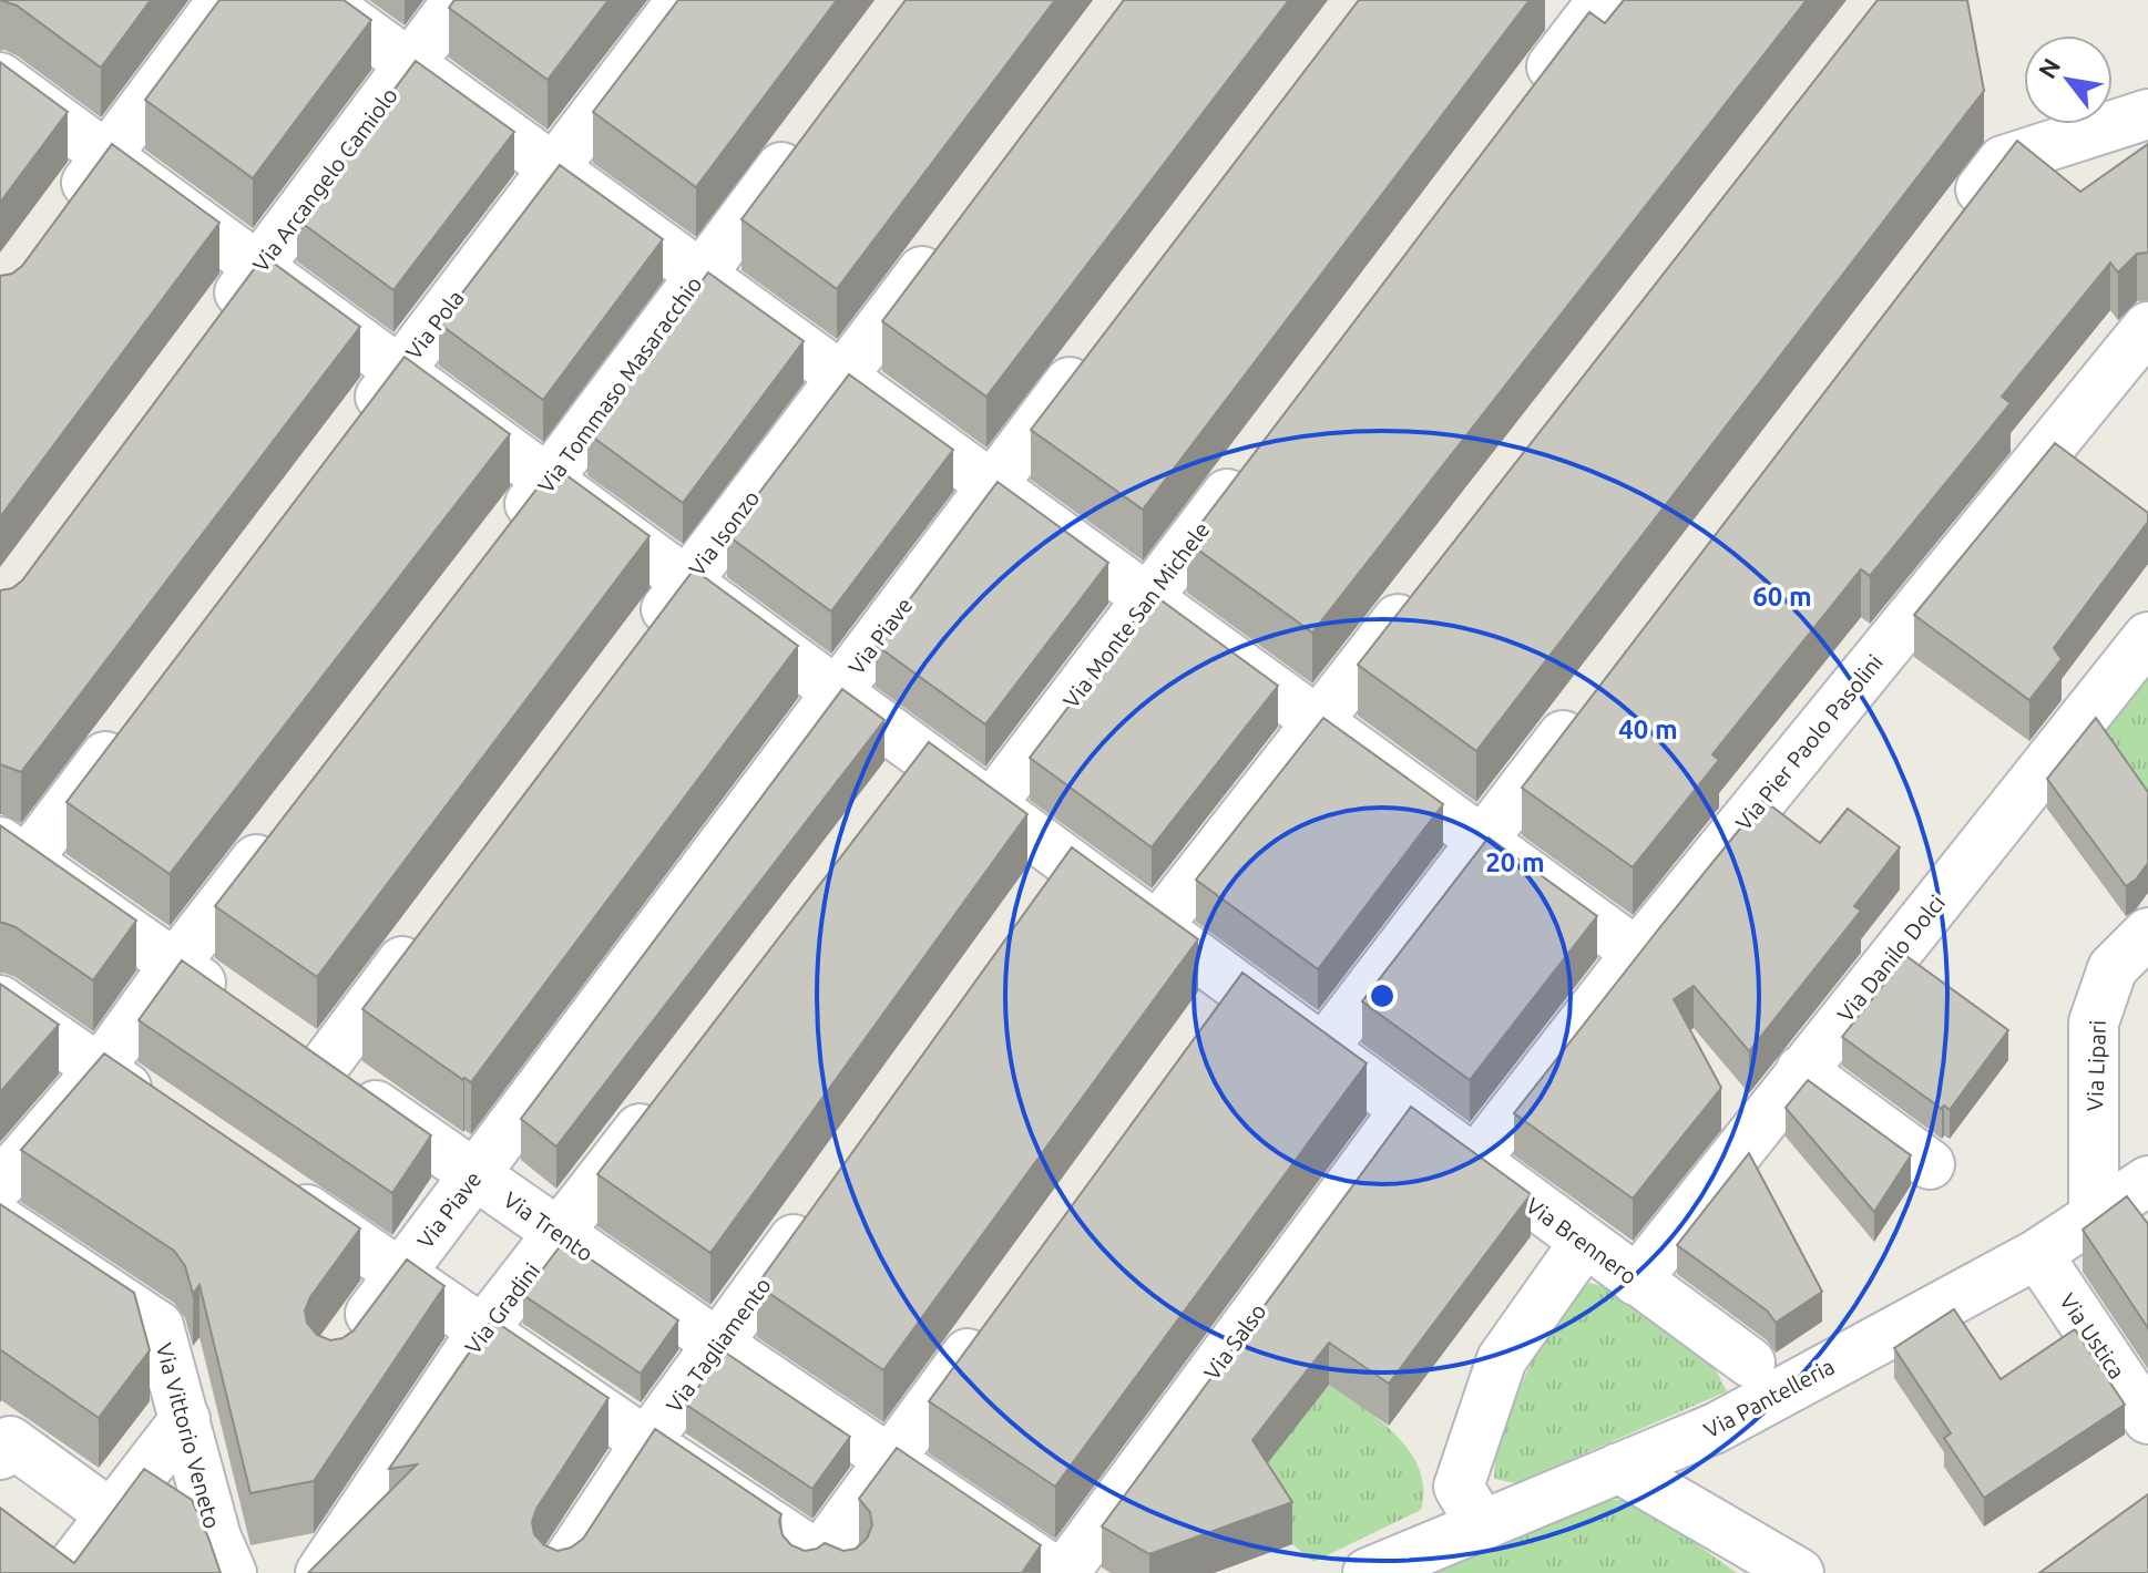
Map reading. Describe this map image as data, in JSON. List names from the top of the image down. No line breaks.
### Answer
{"streets":{"street":["Via Arcangelo Camiolo","Via Pola","Via Tommaso Masaracchio","Via Isonzo","Via Monte San Michele","Via Piave","Via Pier Paolo Pasolini","Via Danilo Dolci","Via Lipari","Via Trento","Via Brennero","Via Gradini","Via Ustica","Via Salso","Via Tagliamento","Via Pantelleria","Via Vittorio Veneto"]},"crossings":[["Via Arcangelo Camiolo","Via Brennero"],["Via Pola","Via Brennero"],["Via Tommaso Masaracchio","Via Brennero"],["Via Isonzo","Via Brennero"],["Via Monte San Michele","Via Brennero"],["Via Piave","Via Trento"],["Via Piave","Via Brennero"],["Via Pier Paolo Pasolini","Via Brennero"],["Via Danilo Dolci","Via Brennero"],["Via Lipari","Via Pantelleria"],["Via Trento","Via Gradini"],["Via Trento","Via Salso"],["Via Trento","Via Tagliamento"],["Via Brennero","Via Salso"],["Via Ustica","Via Pantelleria"]],"north":"top left","rings":["60 m","40 m","20 m"]}
